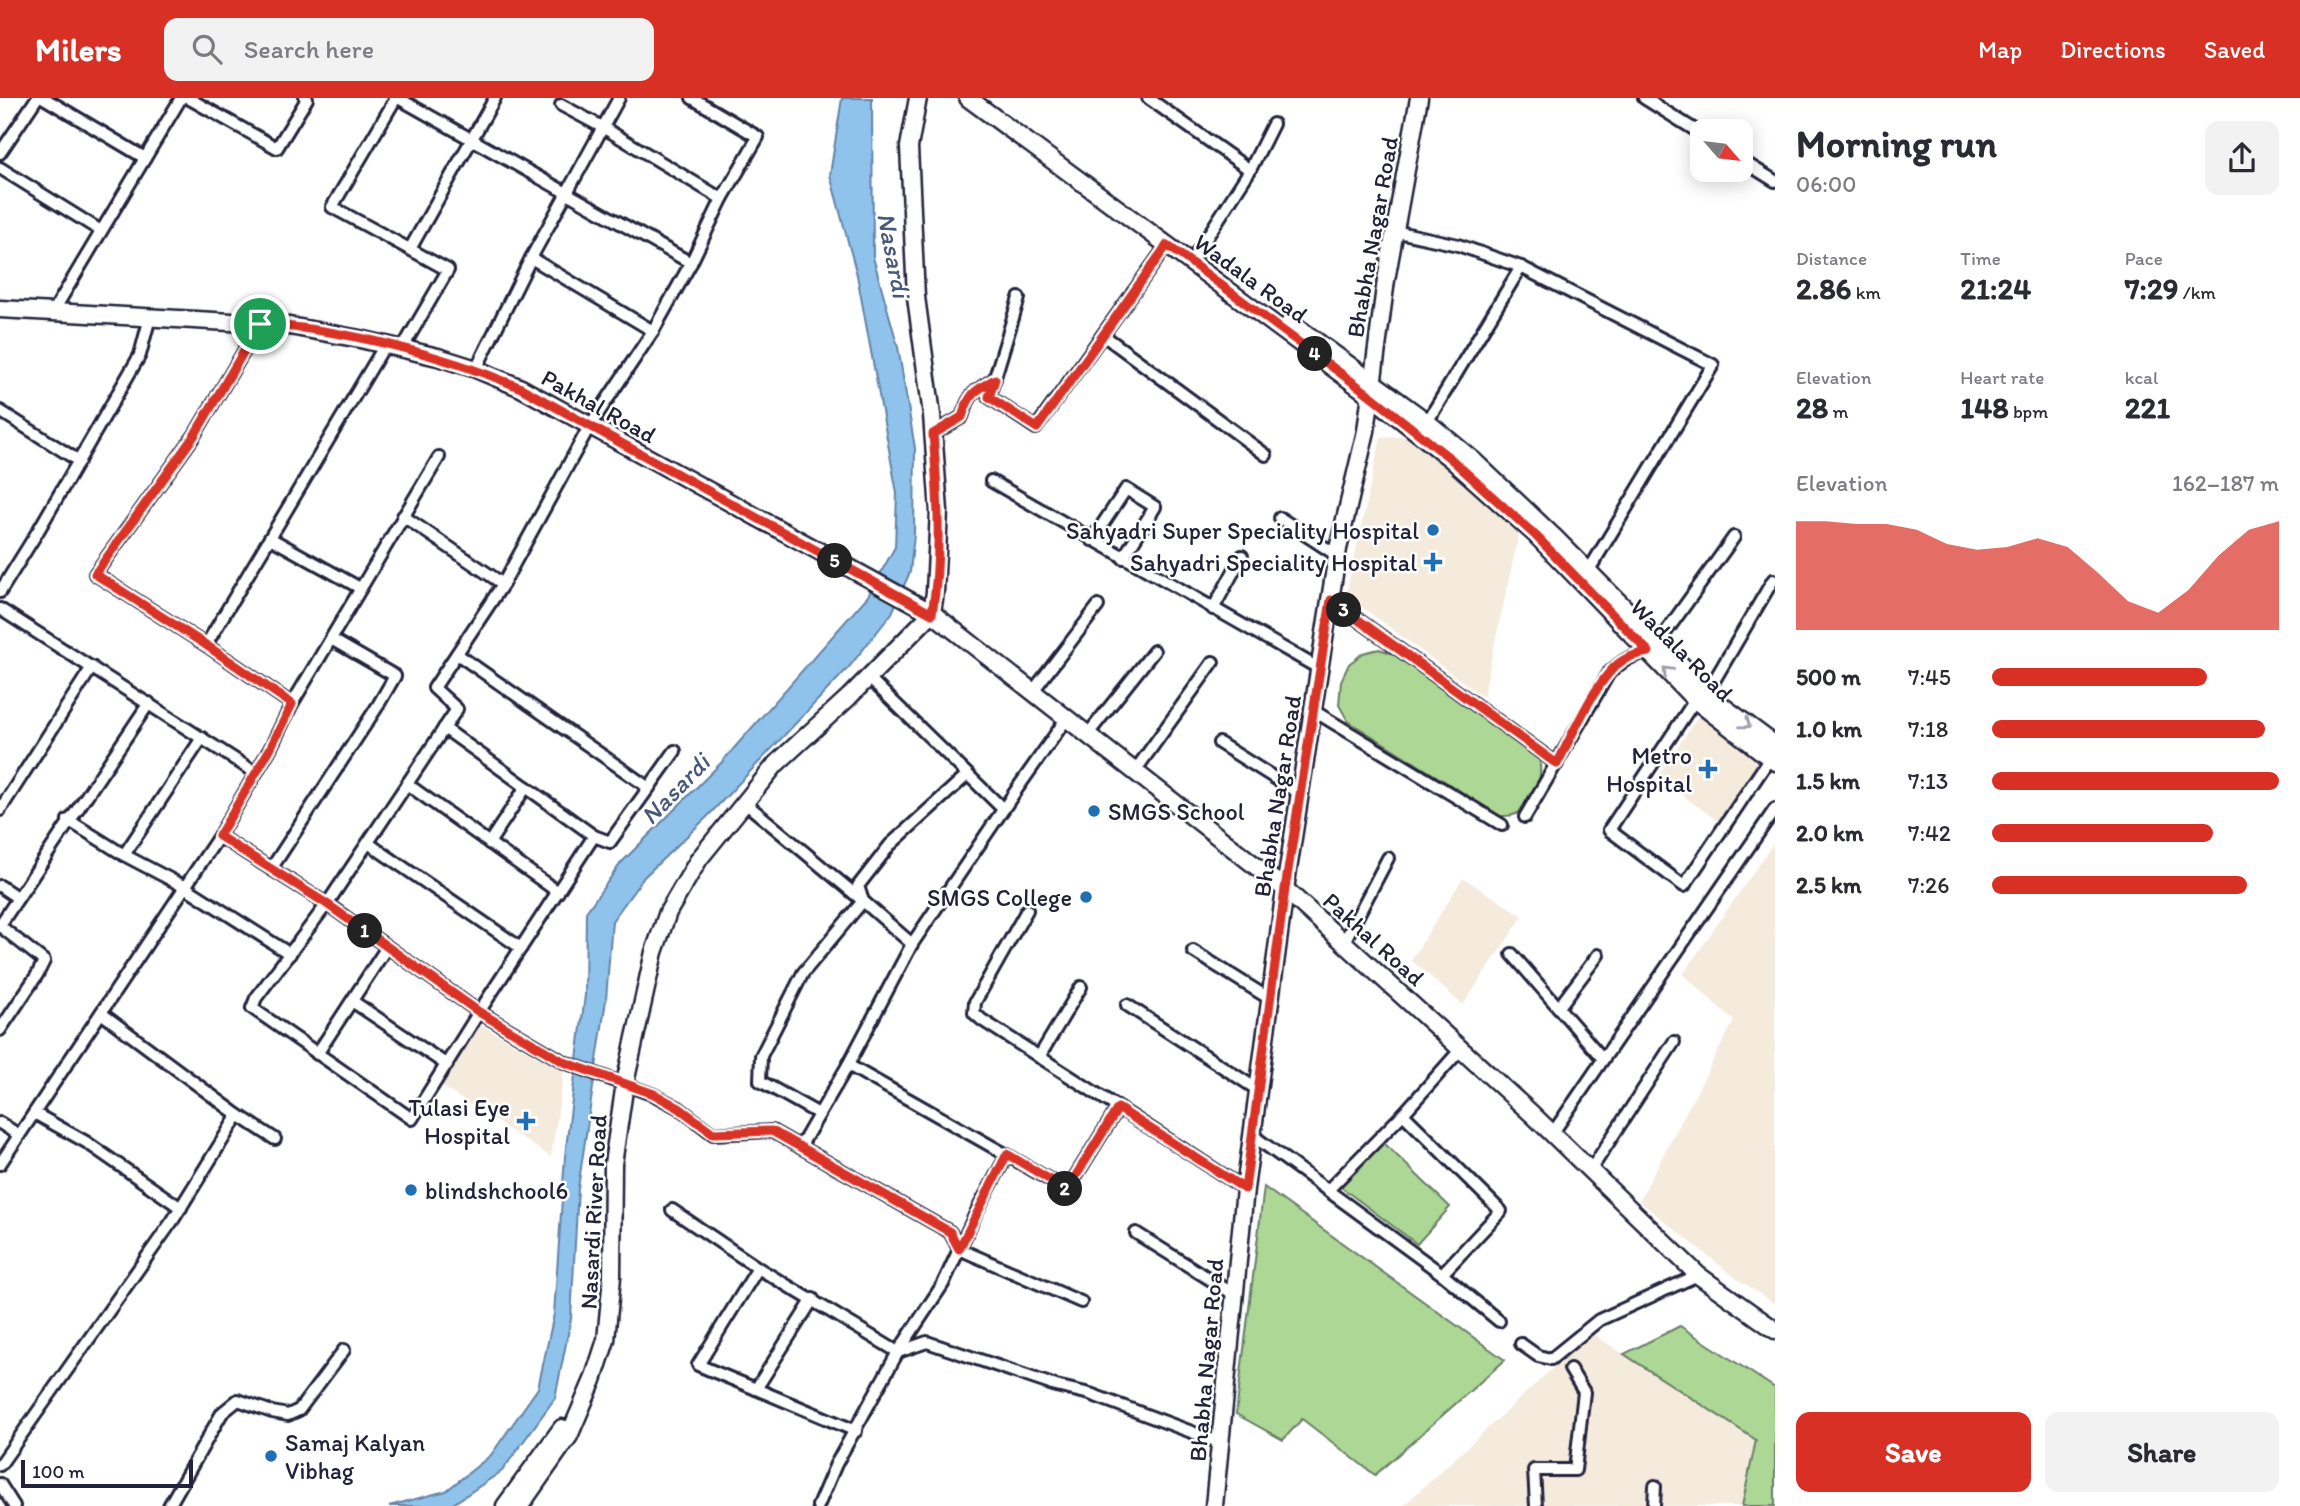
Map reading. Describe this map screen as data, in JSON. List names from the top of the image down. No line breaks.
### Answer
{"streets":{"street":["Bhabha Nagar Road","Wadala Road","Pakhal Road","Nasardi River Road"]},"crossings":[["Bhabha Nagar Road","Wadala Road"],["Bhabha Nagar Road","Pakhal Road"],["Pakhal Road","Nasardi River Road"]],"water":["Nasardi"],"places":{"other":["Sahyadri Super Speciality Hospital","SMGS School","SMGS College","blindshchool6","Samaj Kalyan Vibhag"],"health":["Sahyadri Speciality Hospital","Metro Hospital","Tulasi Eye Hospital"]},"scale_bar":"100 m","north":"bottom right","page":{"header":"Milers","search":"Search here","nav":["Map","Directions","Saved"],"heading":["Morning run","06:00"],"stats":[["Distance","2.86 km"],["Time","21:24"],["Pace","7:29 /km"],["Elevation","28 m"],["Heart rate","148 bpm"],["kcal","221"]],"pins":["4","5","3","1","2"],"chart":["Elevation","162–187 m"],"list":[{"name":"500 m","note":"7:45"},{"name":"1.0 km","note":"7:18"},{"name":"1.5 km","note":"7:13"},{"name":"2.0 km","note":"7:42"},{"name":"2.5 km","note":"7:26"}],"buttons":["Save","Share"],"scale":"100 m"}}
